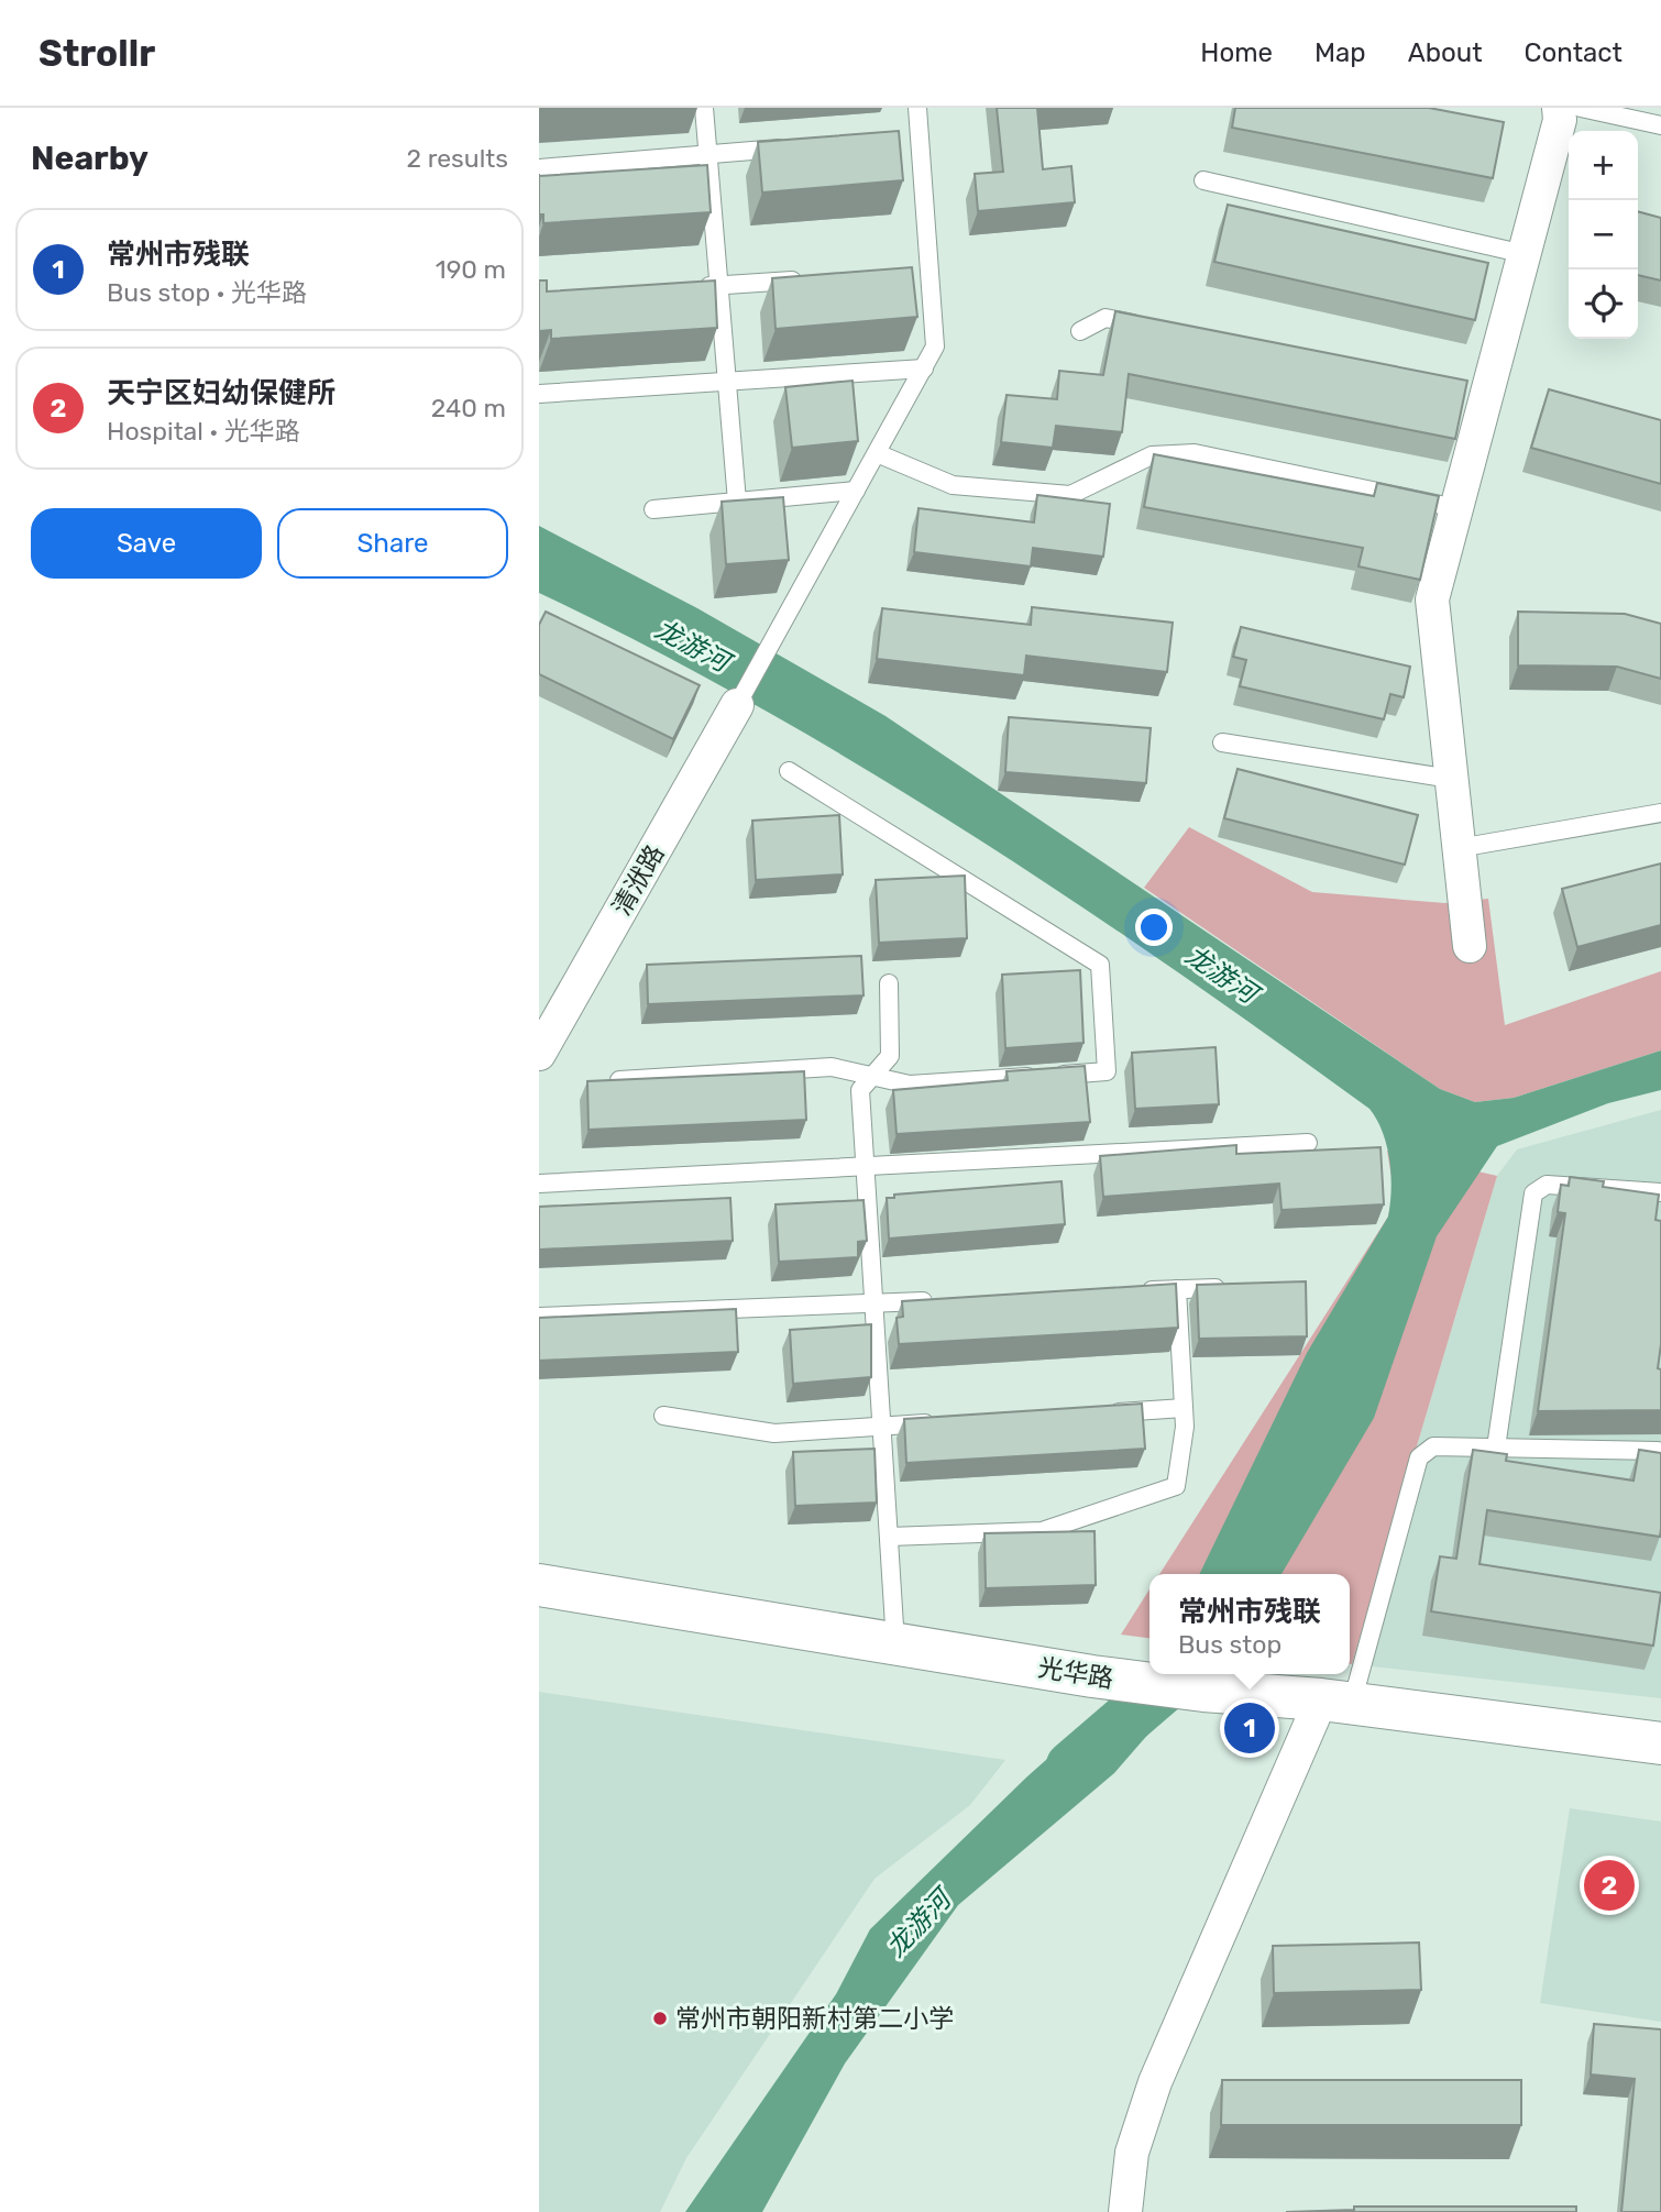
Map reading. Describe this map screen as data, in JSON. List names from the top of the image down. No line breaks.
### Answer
{"streets":{"main road":["光华路"],"street":["清洑路"]},"water":["龙游河"],"places":["常州市朝阳新村第二小学"],"page":{"header":"Strollr","nav":["Home","Map","About","Contact"],"heading":["Nearby","2 results"],"map_buttons":["+","−"],"list":[{"mark":"1","name":"常州市残联","note":"Bus stop · 光华路","value":"190 m"},{"mark":"2","name":"天宁区妇幼保健所","note":"Hospital · 光华路","value":"240 m"}],"buttons":["Save","Share"],"popup":["常州市残联","Bus stop"],"pins":["1","2"]}}
